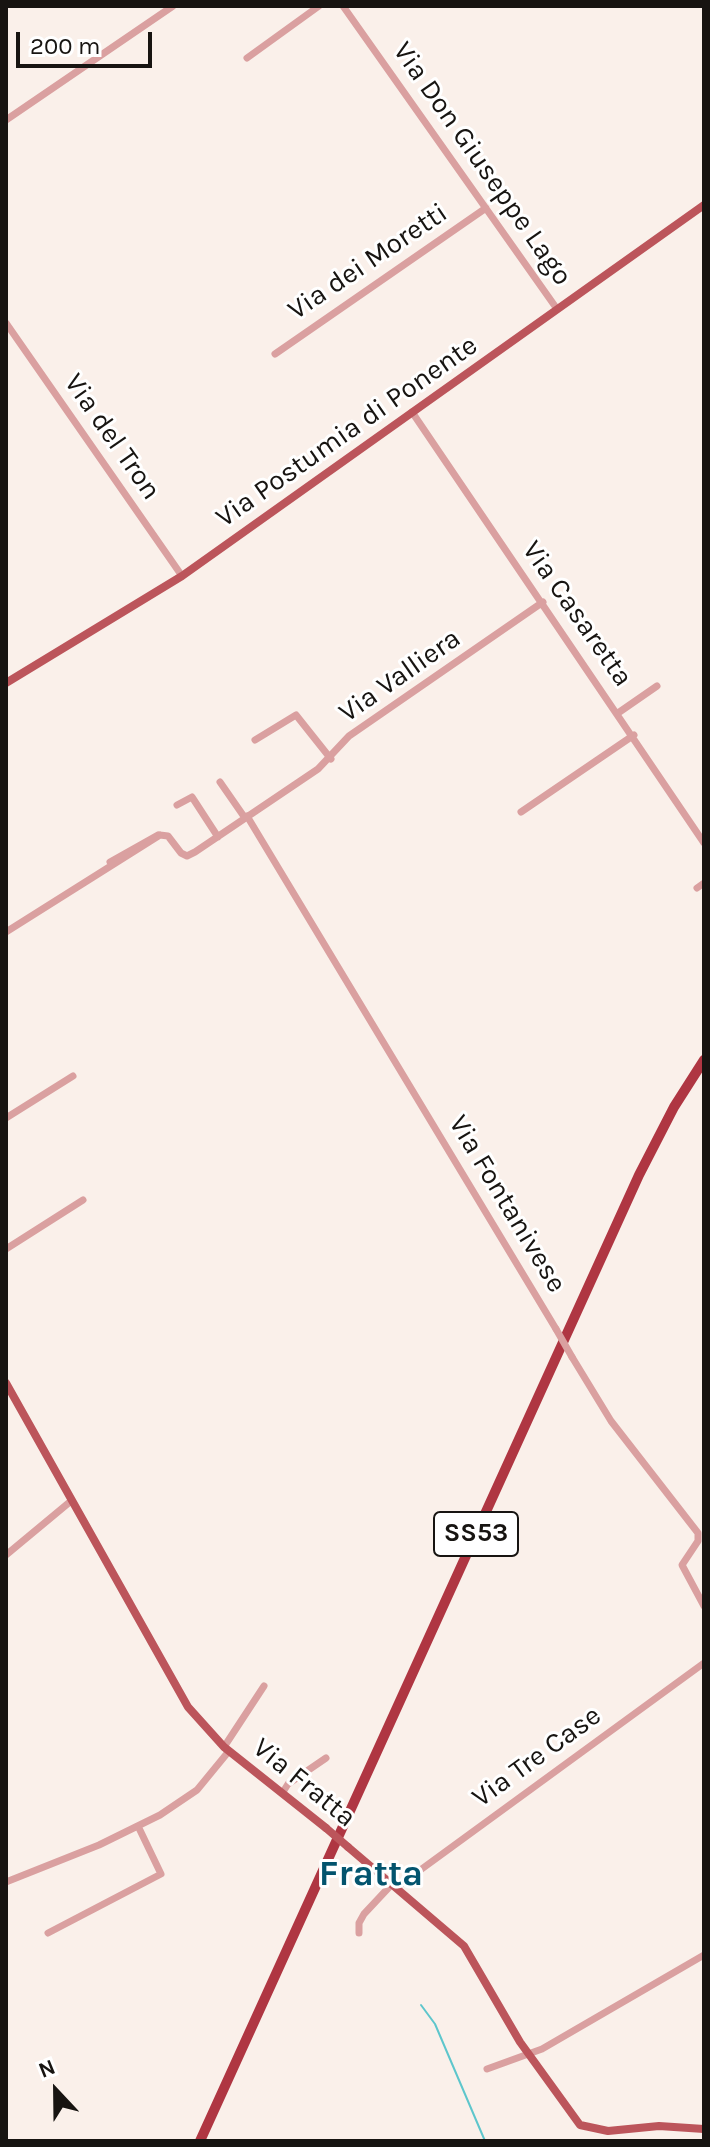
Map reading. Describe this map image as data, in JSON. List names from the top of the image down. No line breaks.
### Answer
{"streets":{"highway":["SS53"],"main road":["Via Postumia di Ponente","Via Fratta"],"street":["Via Don Giuseppe Lago","Via dei Moretti","Via del Tron","Via Casaretta","Via Valliera","Via Fontanivese","Via Tre Case"]},"crossings":[["Via Don Giuseppe Lago","Via dei Moretti"],["Via Don Giuseppe Lago","Via Postumia di Ponente"],["Via Postumia di Ponente","Via del Tron"],["Via Postumia di Ponente","Via Casaretta"],["Via Casaretta","Via Valliera"],["Via Valliera","Via Fontanivese"],["Via Tre Case","Via Fratta"]],"districts":["Fratta"],"scale_bar":"200 m","north":"top"}
